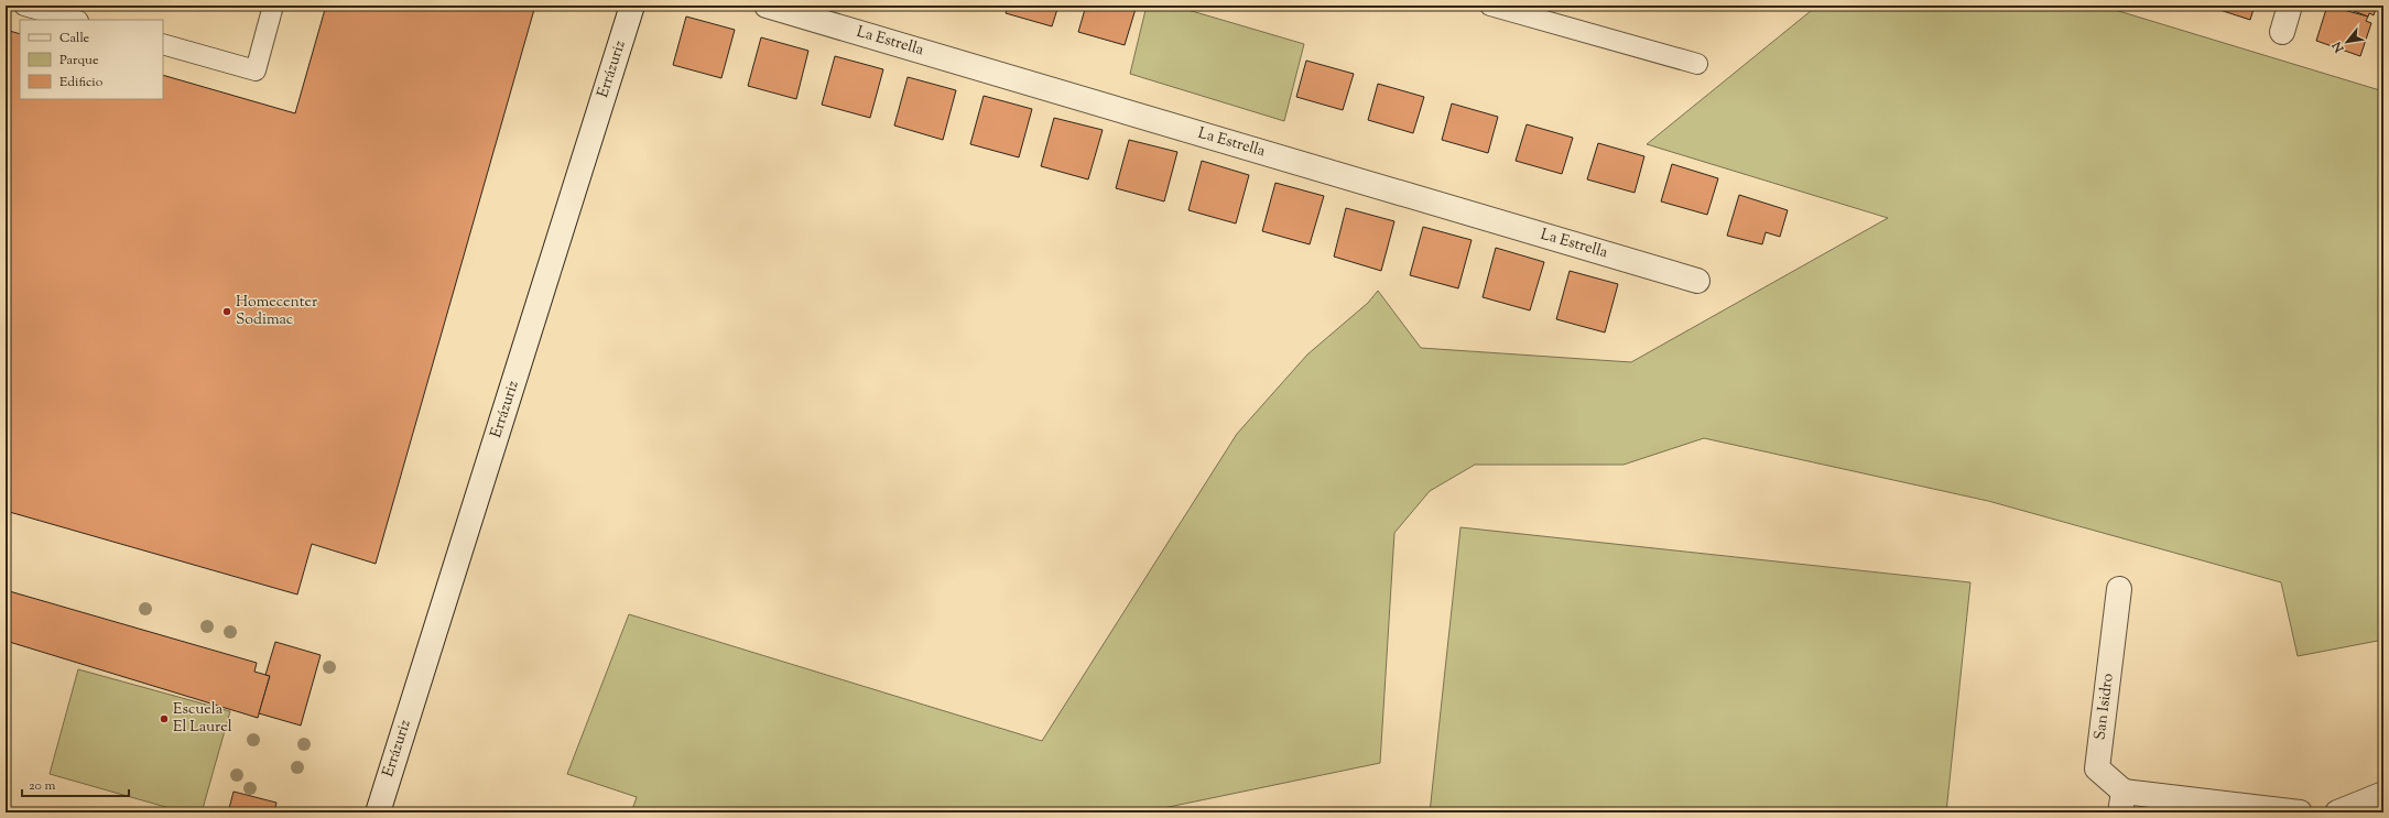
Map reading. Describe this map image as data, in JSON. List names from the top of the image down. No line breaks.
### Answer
{"streets":{"street":["La Estrella","Errázuriz","San Isidro"]},"places":["Homecenter Sodimac","Escuela El Laurel"],"legend":["Calle","Parque","Edificio"],"scale_bar":"20 m","north":"bottom left"}
